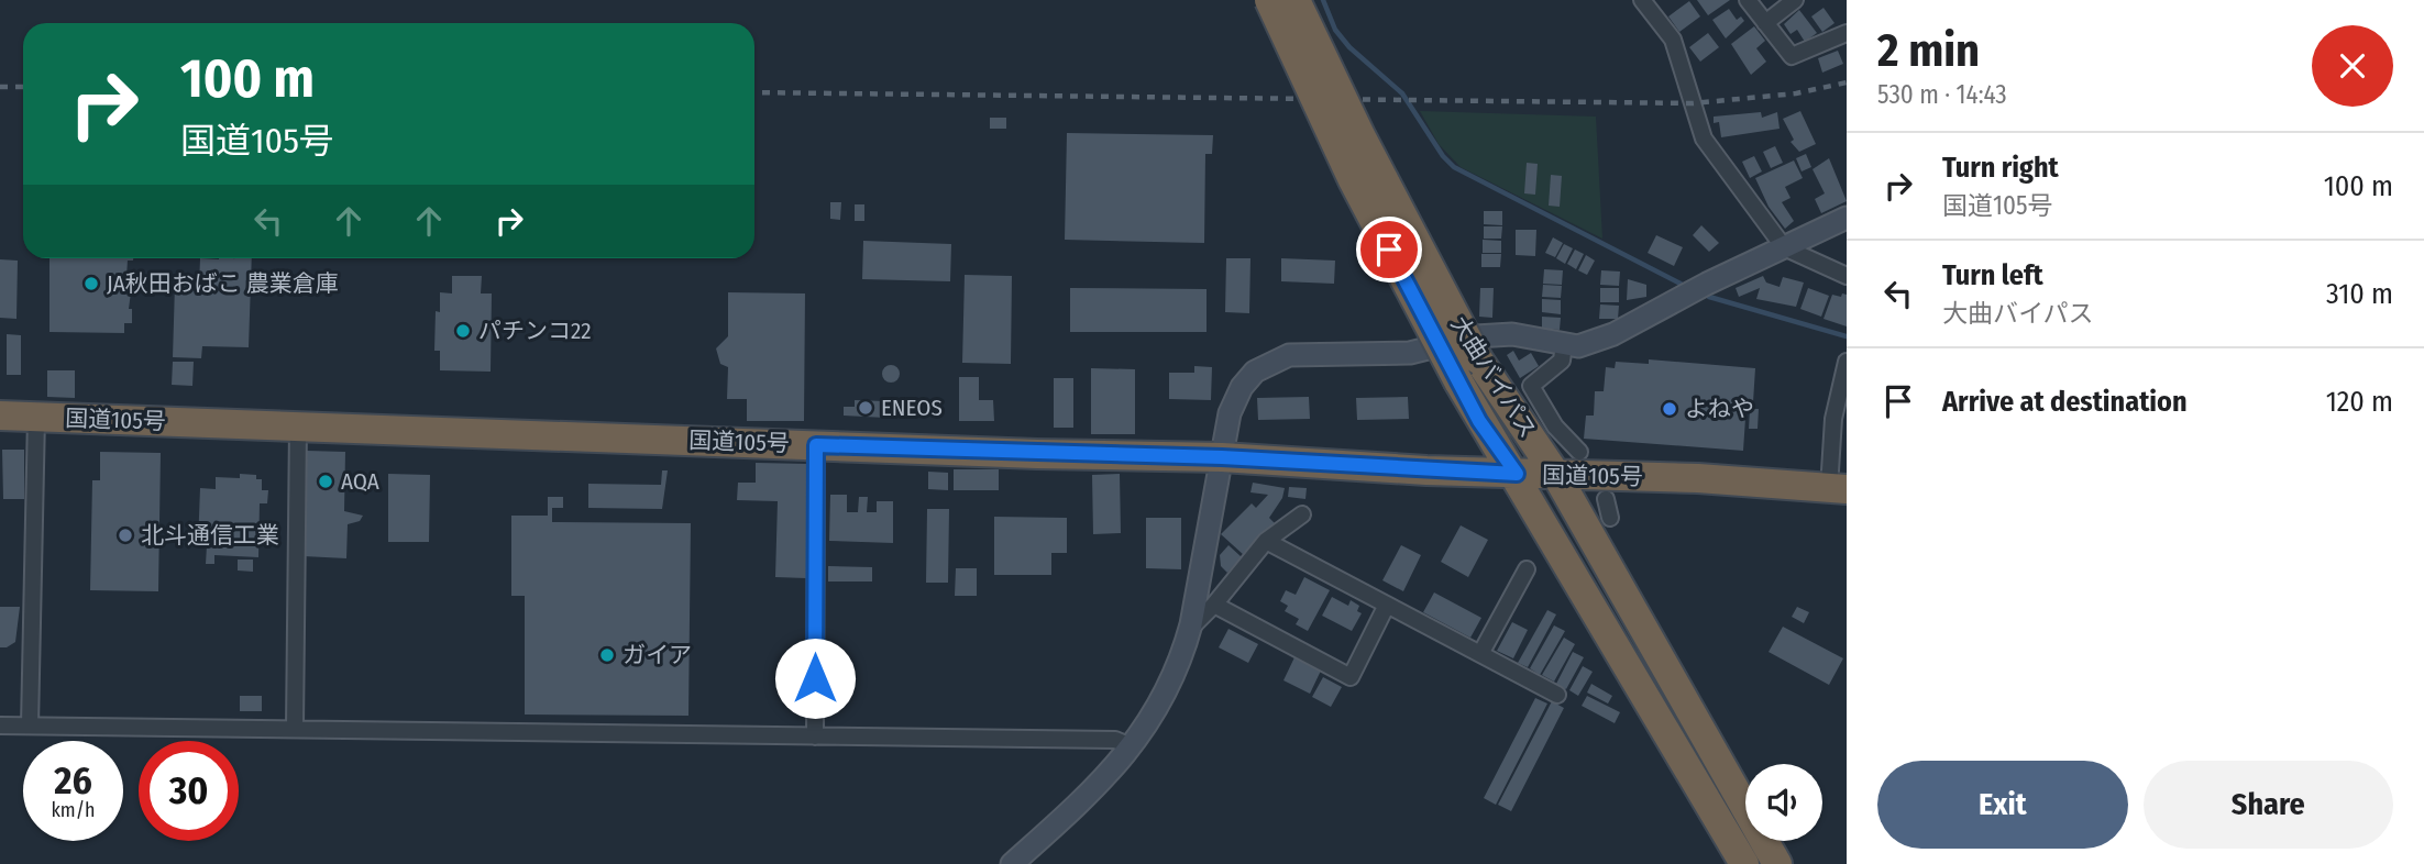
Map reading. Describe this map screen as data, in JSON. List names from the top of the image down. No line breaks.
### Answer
{"streets":{"highway":["大曲バイパス","国道105号"]},"crossings":[["大曲バイパス","国道105号"]],"places":["JA秋田おばこ 農業倉庫","パチンコ22","ENEOS","よねや","AQA","北斗通信工業","ガイア"],"page":{"heading":["2 min","530 m · 14:43"],"turn":["100 m","国道105号"],"list":[{"name":"Turn right","note":"国道105号","value":"100 m"},{"name":"Turn left","note":"大曲バイパス","value":"310 m"},{"name":"Arrive at destination","value":"120 m"}],"speed":"26 km/h","limit":"30","buttons":["Exit","Share"]}}
